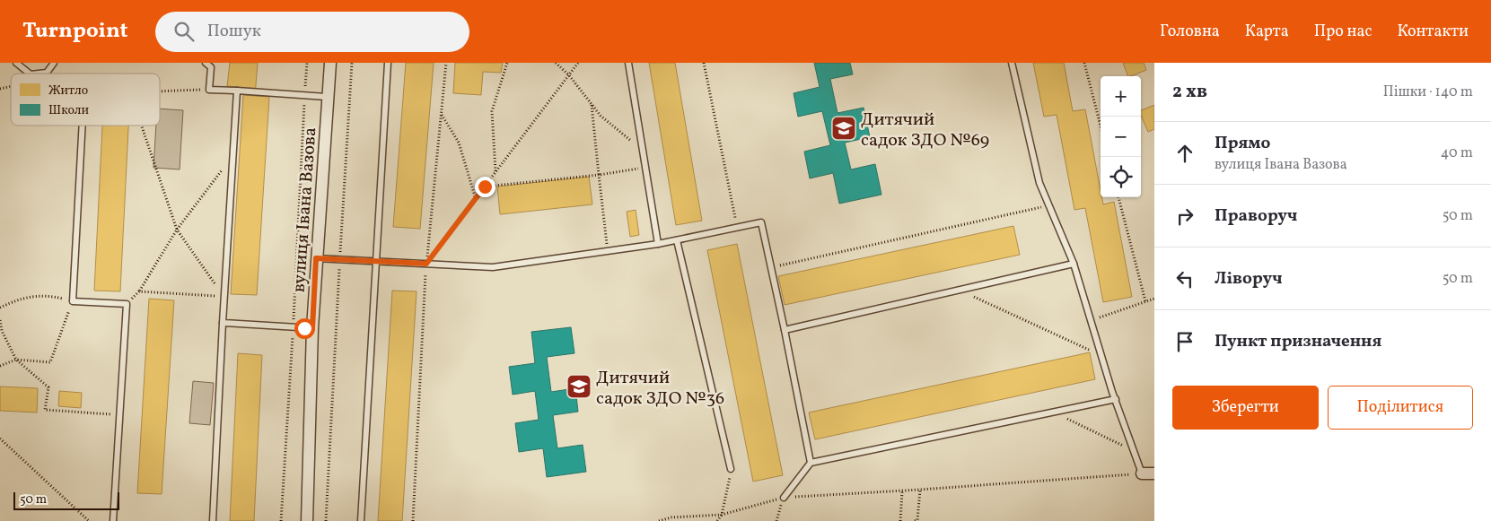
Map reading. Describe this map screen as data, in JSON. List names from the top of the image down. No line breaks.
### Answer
{"streets":{"street":["вулиця Івана Вазова"]},"places":{"school or university":["Дитячий садок ЗДО №69","Дитячий садок ЗДО №36"]},"legend":["Житло","Школи"],"scale_bar":"50 m","page":{"header":"Turnpoint","search":"Пошук","nav":["Головна","Карта","Про нас","Контакти"],"heading":["2 хв","Пішки · 140 m"],"map_buttons":["+","−"],"list":[["Прямо","вулиця Івана Вазова","40 m"],["Праворуч","50 m"],["Ліворуч","50 m"],"Пункт призначення"],"buttons":["Зберегти","Поділитися"],"scale":"50 m"}}
